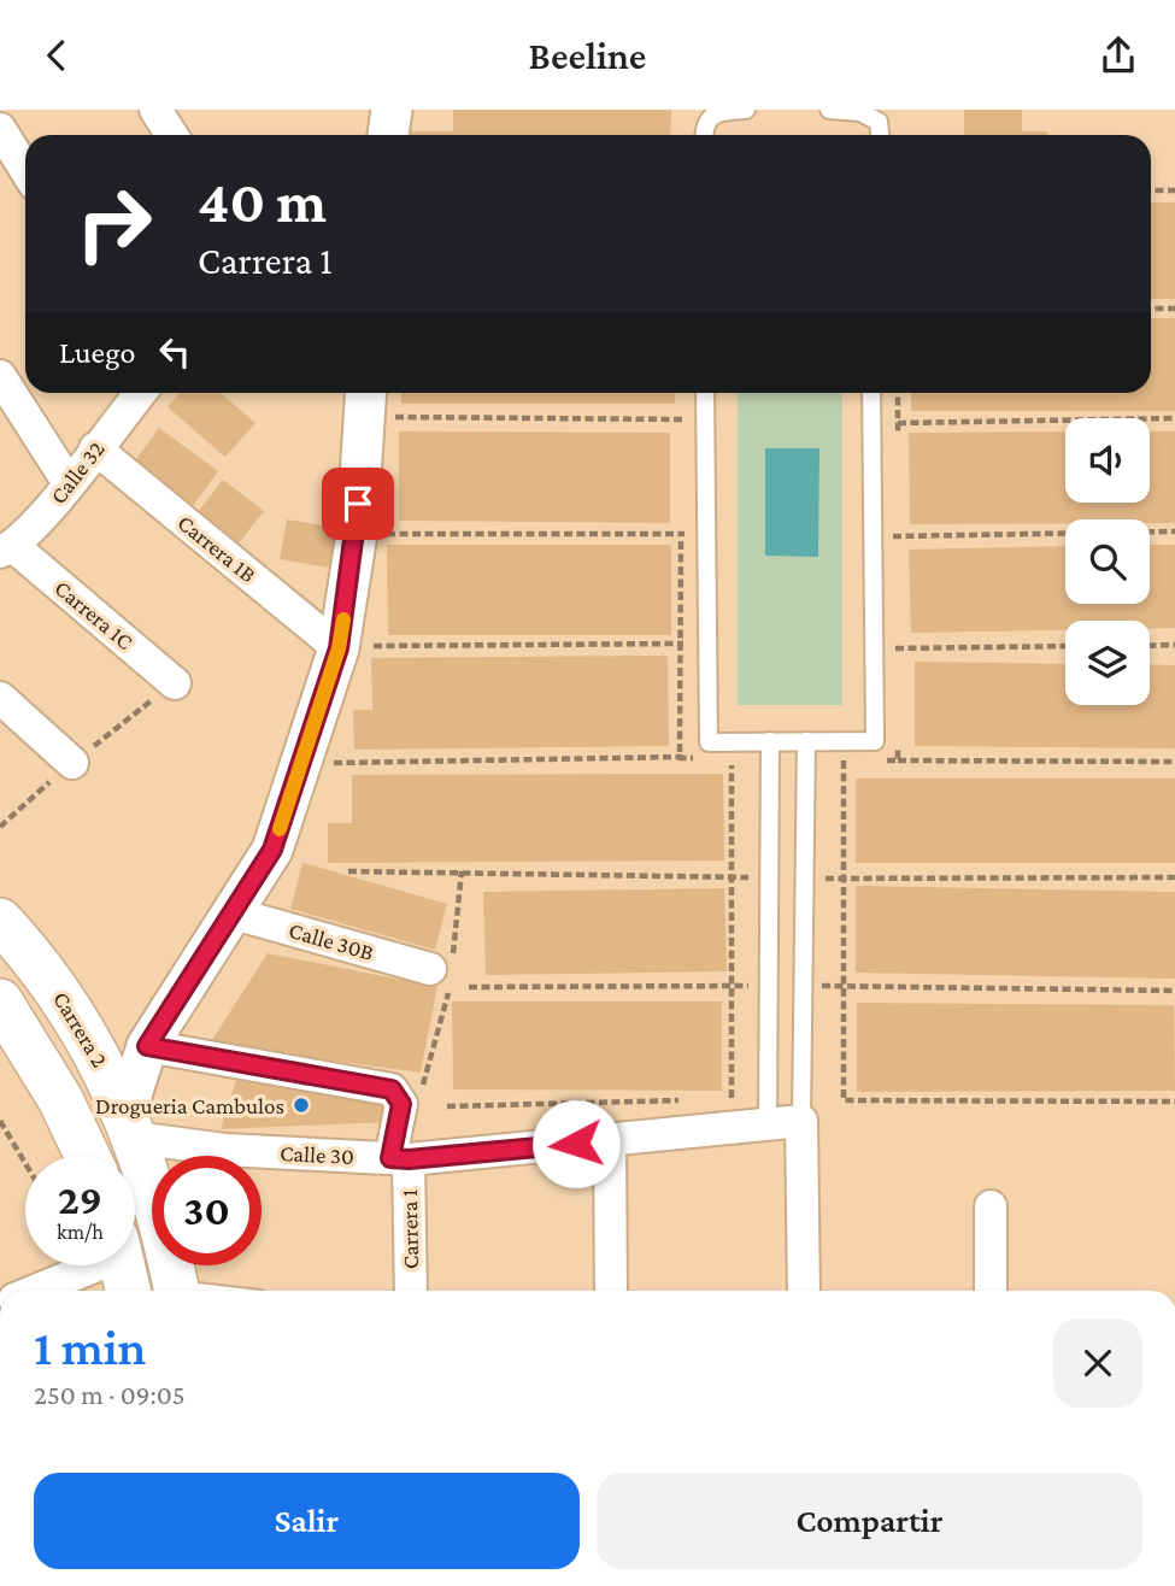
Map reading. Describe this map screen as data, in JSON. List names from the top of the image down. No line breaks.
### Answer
{"streets":{"main road":["Carrera 2"],"street":["Calle 32","Carrera 1B","Carrera 1C","Calle 30B","Calle 30","Carrera 1"]},"crossings":[["Calle 32","Carrera 1B"],["Calle 32","Carrera 1C"],["Carrera 2","Calle 30"],["Calle 30","Carrera 1"]],"places":["Drogueria Cambulos"],"page":{"header":"Beeline","turn":["40 m","Carrera 1"],"then":"Luego","speed":"29 km/h","limit":"30","heading":["1 min","250 m · 09:05"],"buttons":["Salir","Compartir"]}}
